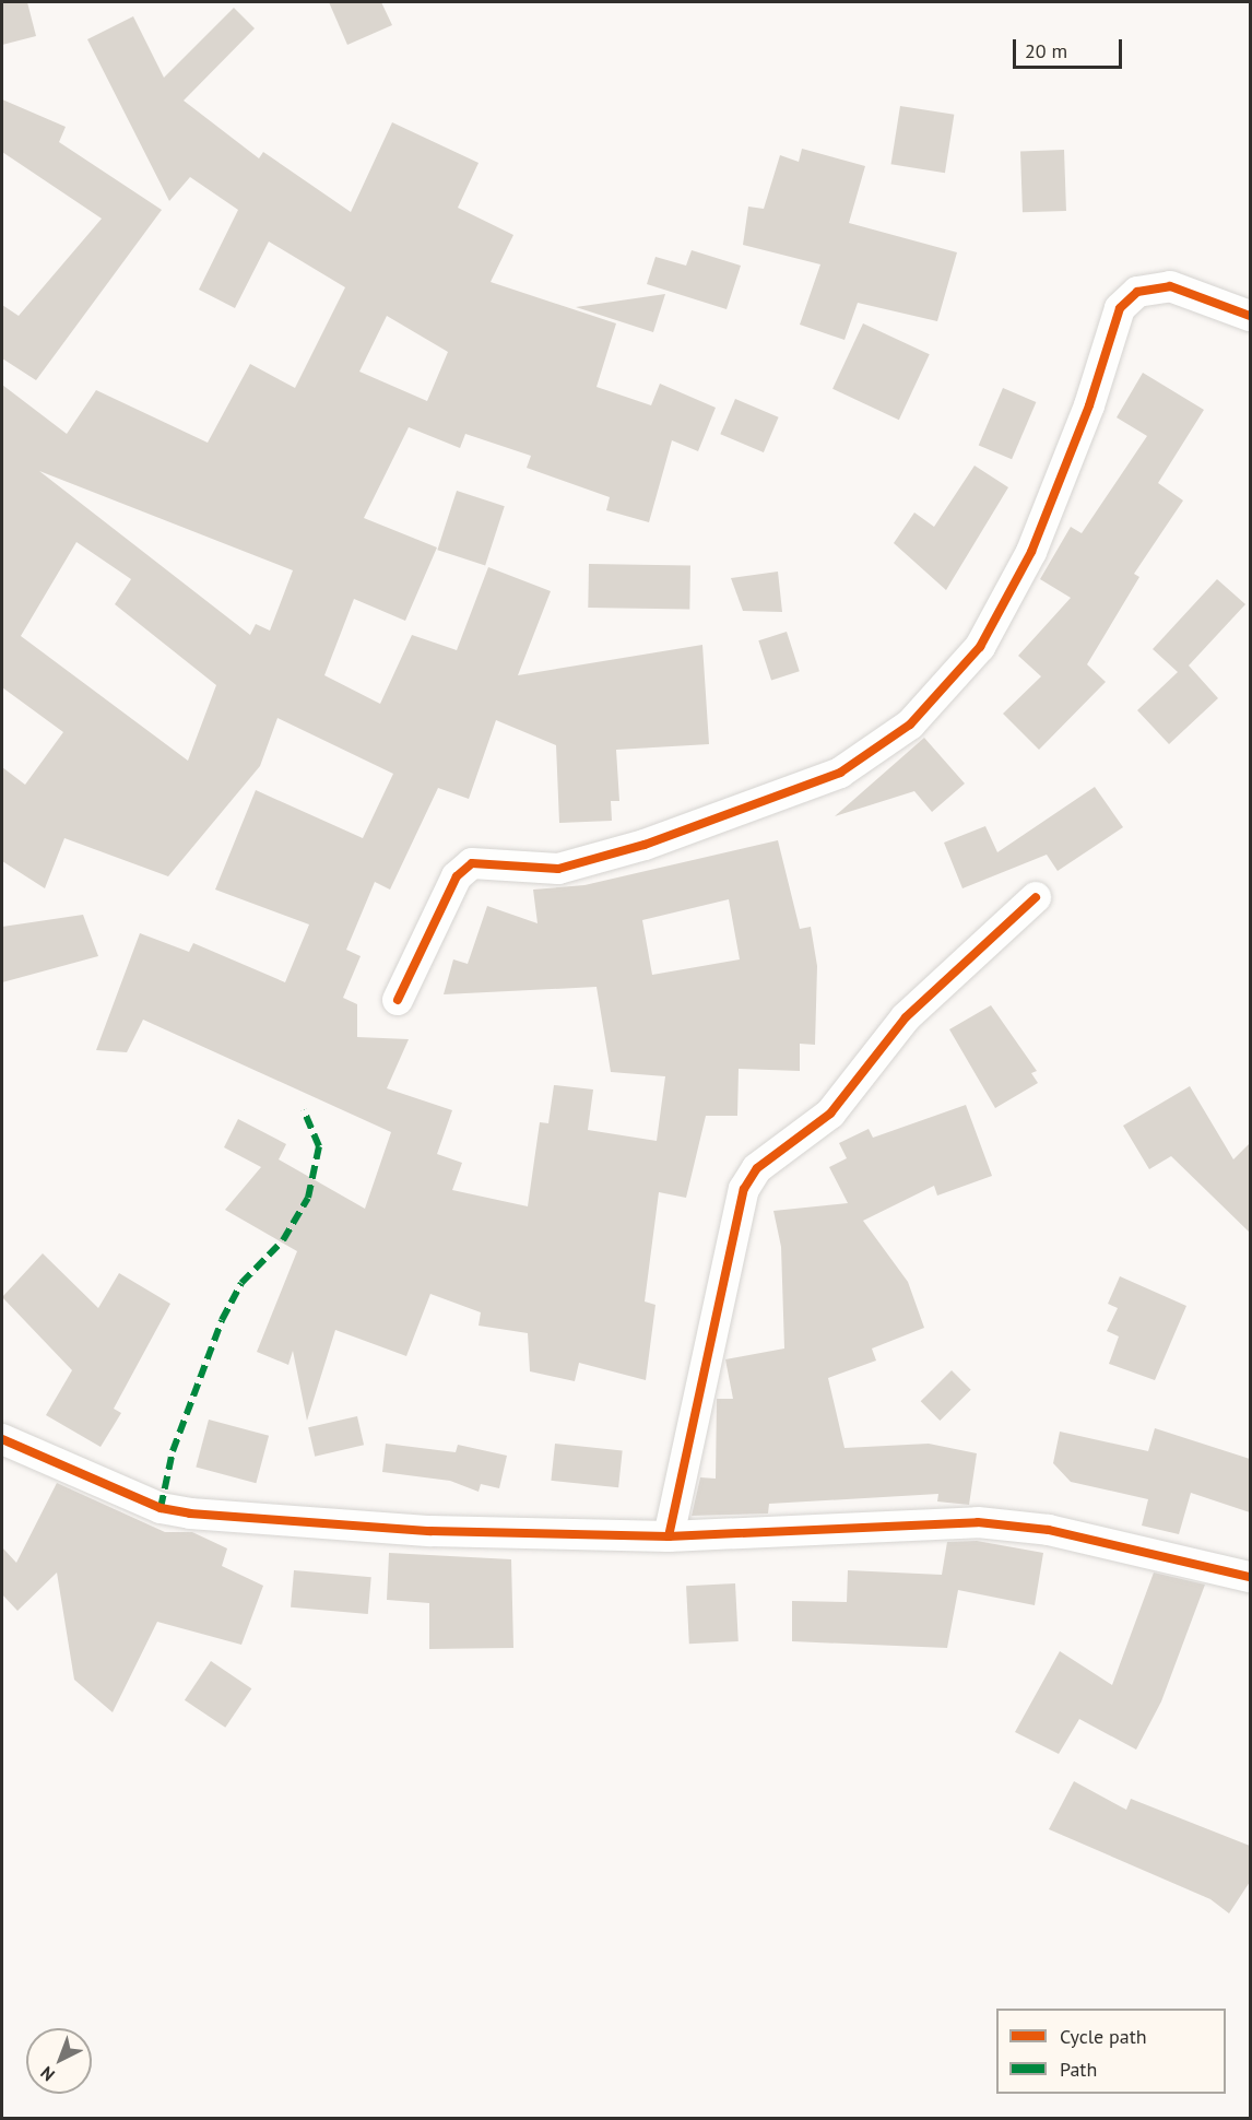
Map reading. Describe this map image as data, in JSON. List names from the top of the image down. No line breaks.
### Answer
{"legend":["Cycle path","Path"],"scale_bar":"20 m","north":"bottom left"}
